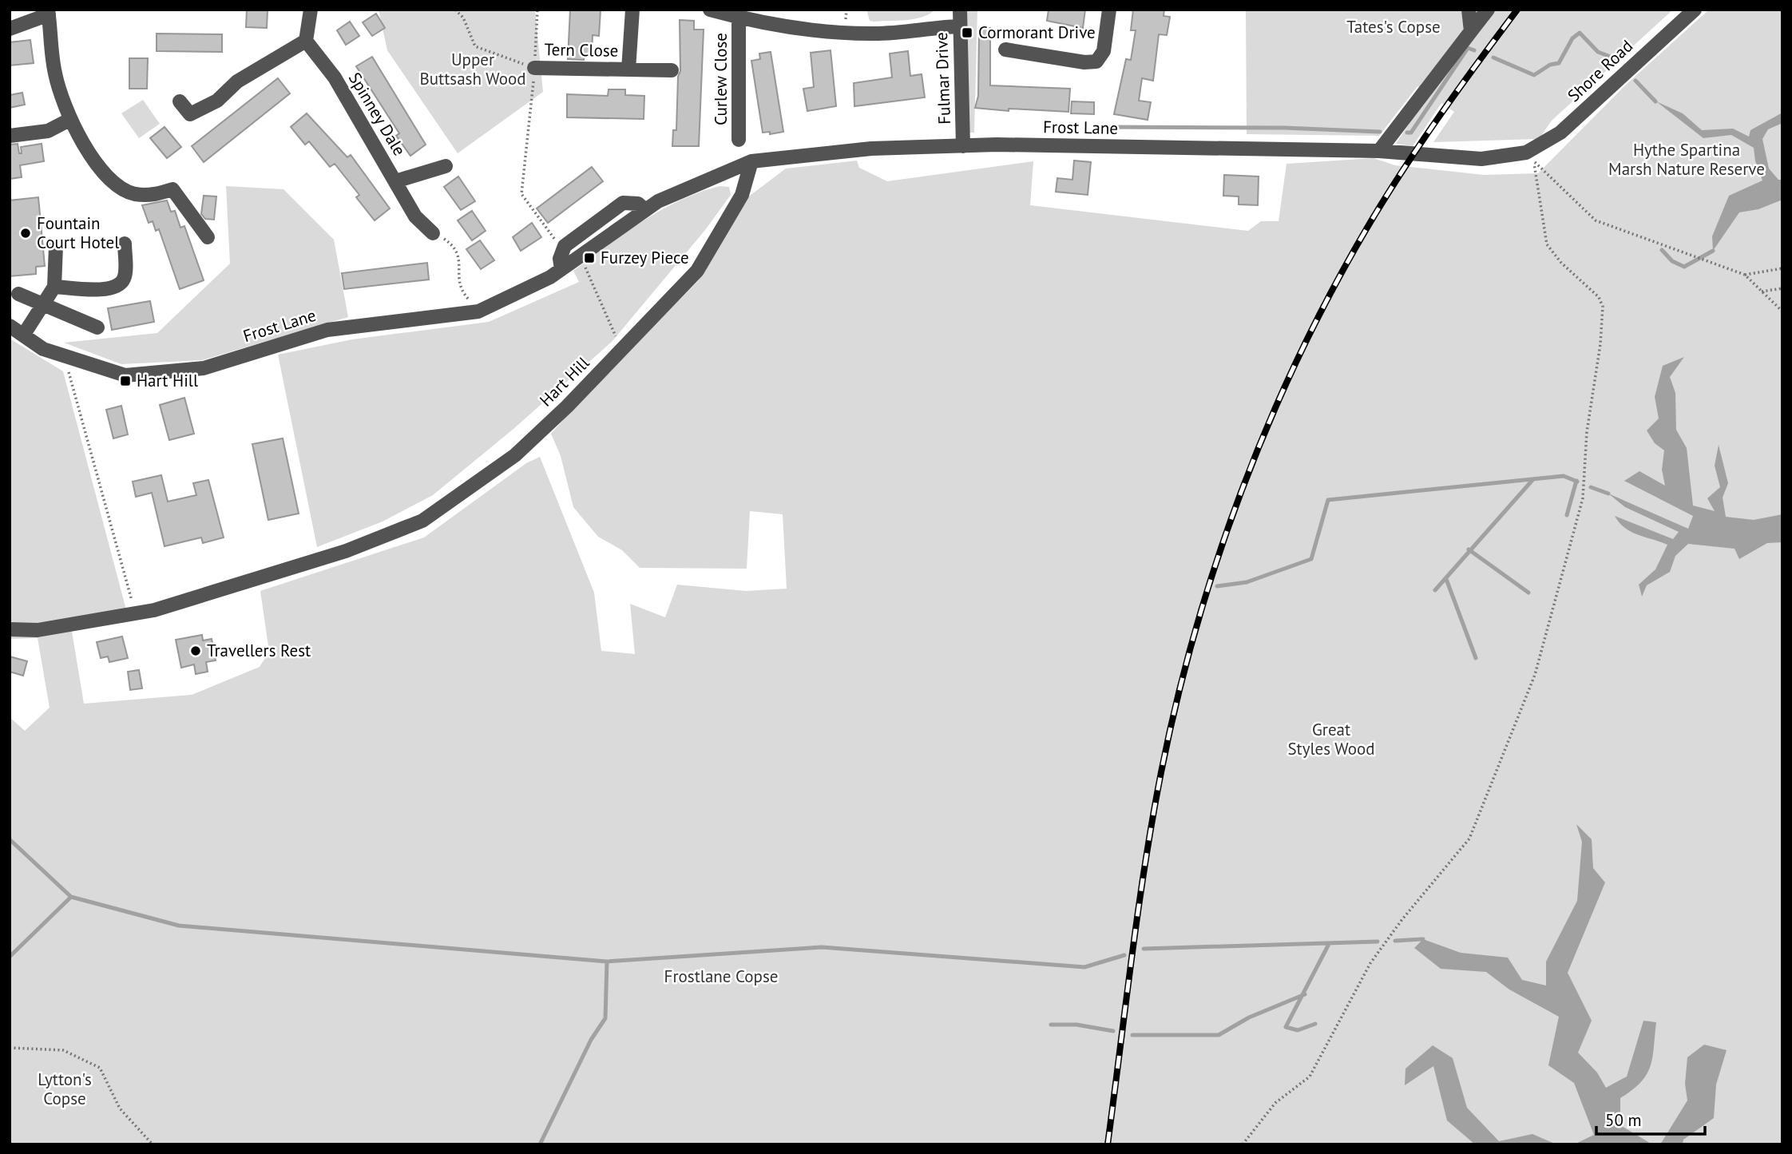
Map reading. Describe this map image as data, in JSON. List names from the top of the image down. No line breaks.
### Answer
{"streets":{"street":["Tern Close","Shore Road","Fulmar Drive","Curlew Close","Spinney Dale","Frost Lane","Hart Hill"]},"crossings":[["Shore Road","Frost Lane"],["Fulmar Drive","Frost Lane"],["Frost Lane","Hart Hill"]],"parks":["Tates's Copse","Upper Buttsash Wood","Hythe Spartina Marsh Nature Reserve","Great Styles Wood","Frostlane Copse","Lytton's Copse"],"places":{"transit":["Cormorant Drive","Furzey Piece","Hart Hill"],"other":["Fountain Court Hotel","Travellers Rest"]},"scale_bar":"50 m"}
